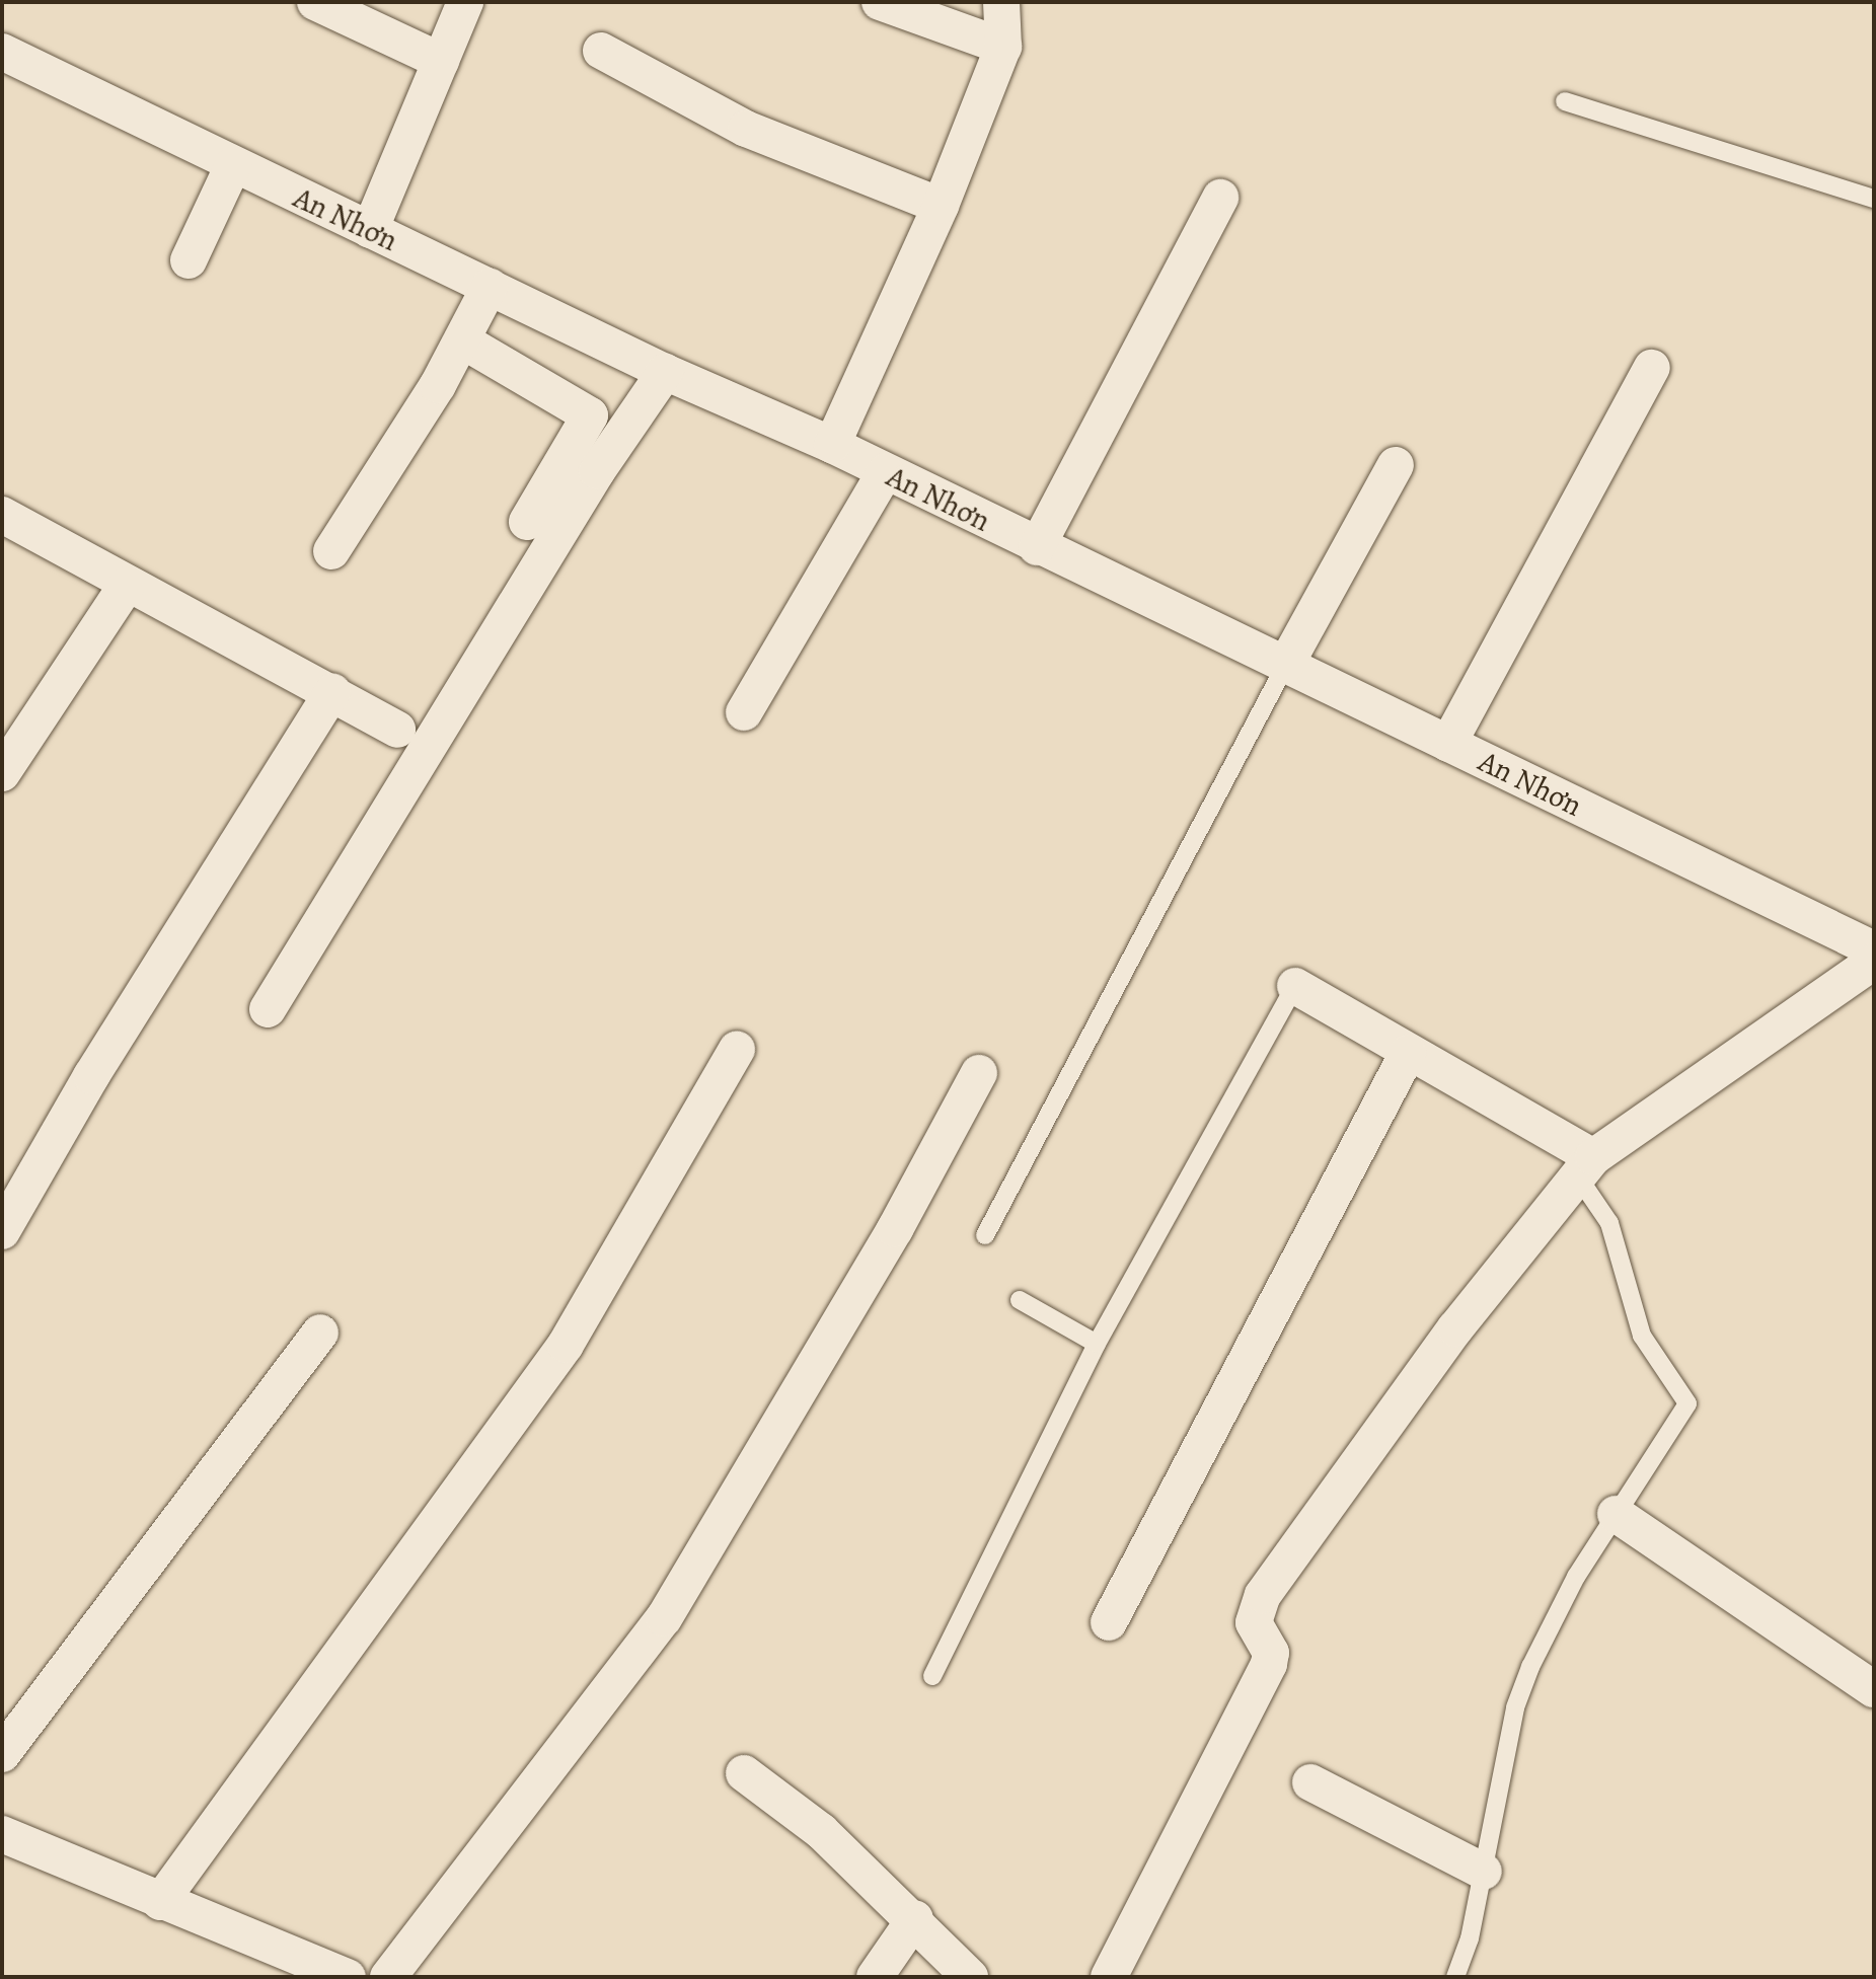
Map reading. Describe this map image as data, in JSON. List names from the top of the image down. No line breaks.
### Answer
{"streets":{"street":["An Nhơn"]}}
